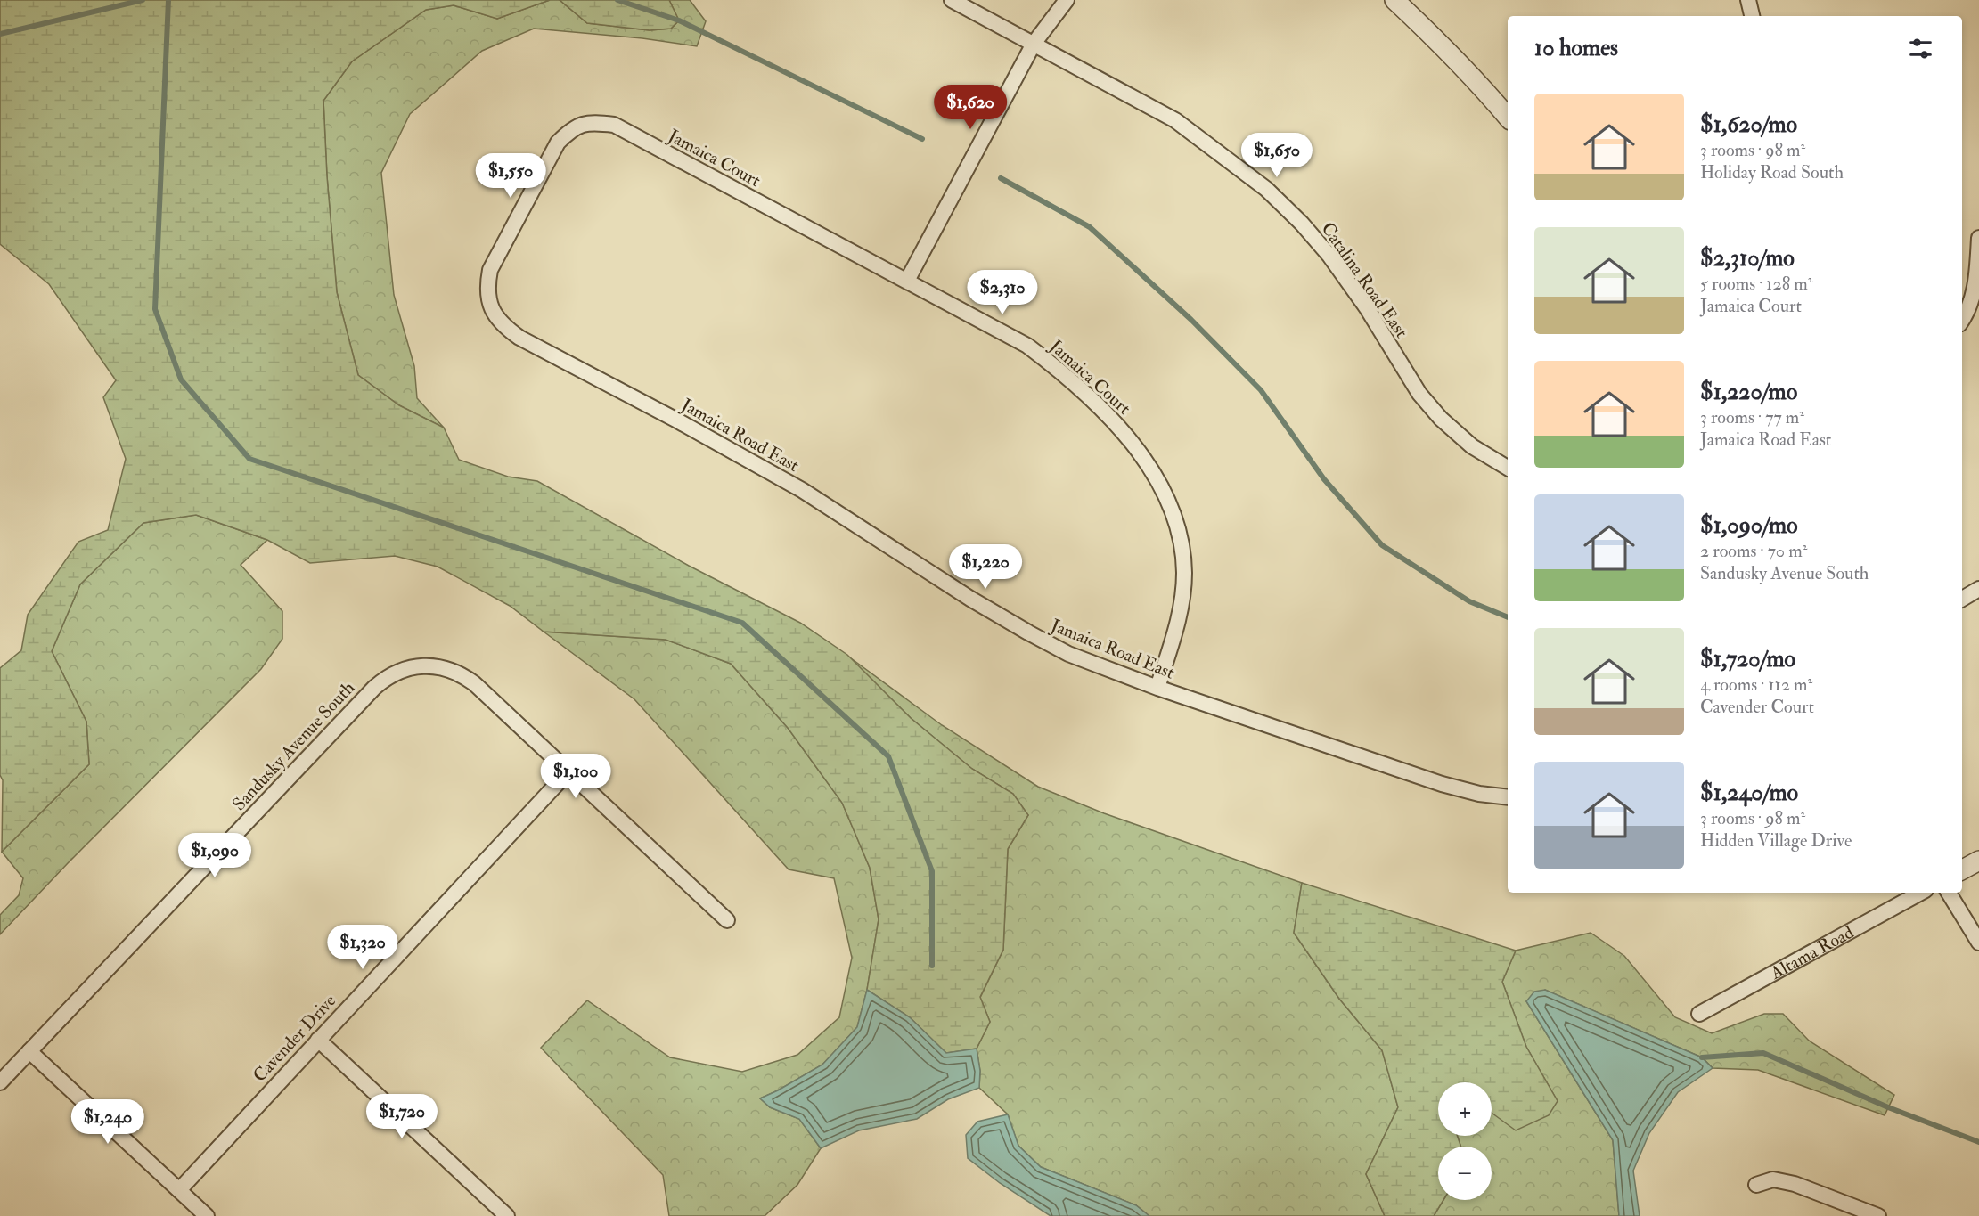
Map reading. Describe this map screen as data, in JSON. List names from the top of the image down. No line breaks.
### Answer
{"streets":{"street":["Jamaica Court","Catalina Road East","Jamaica Road East","Sandusky Avenue South","Altama Road","Cavender Drive"]},"crossings":[["Jamaica Court","Jamaica Road East"],["Sandusky Avenue South","Cavender Drive"]],"page":{"heading":"10 homes","list":[{"name":"$1,620/mo","note":"3 rooms · 98 m² · Holiday Road South"},{"name":"$2,310/mo","note":"5 rooms · 128 m² · Jamaica Court"},{"name":"$1,220/mo","note":"3 rooms · 77 m² · Jamaica Road East"},{"name":"$1,090/mo","note":"2 rooms · 70 m² · Sandusky Avenue South"},{"name":"$1,720/mo","note":"4 rooms · 112 m² · Cavender Court"},{"name":"$1,240/mo","note":"3 rooms · 98 m² · Hidden Village Drive"}],"price":["$1,620","$1,650","$1,550","$2,310","$1,220","$1,100","$1,090","$1,320","$1,720","$1,240"],"map_buttons":["+","−"]}}
